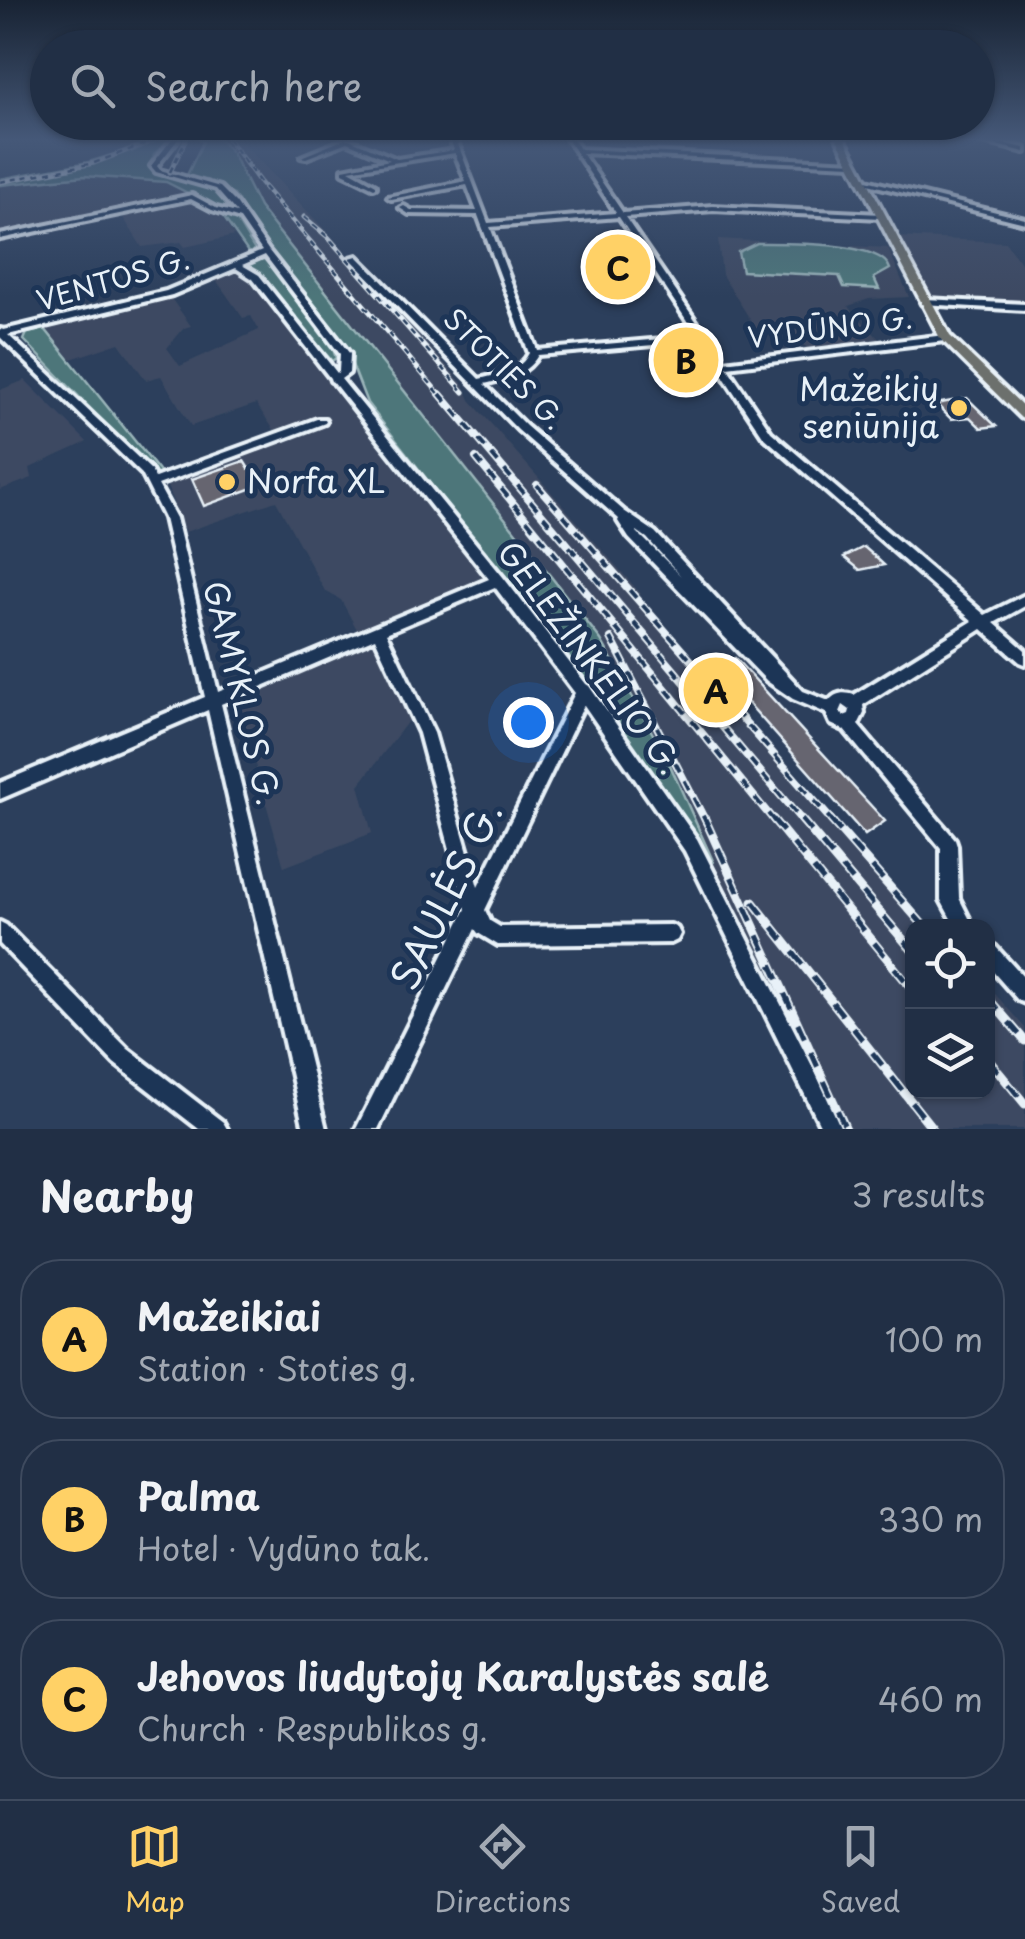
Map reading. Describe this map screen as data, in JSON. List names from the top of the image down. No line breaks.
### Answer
{"streets":{"street":["VENTOS G.","VYDŪNO G.","STOTIES G.","GELEŽINKELIO G.","GAMYKLOS G.","SAULĖS G."]},"crossings":[["VENTOS G.","GELEŽINKELIO G."],["VENTOS G.","GAMYKLOS G."],["GELEŽINKELIO G.","SAULĖS G."]],"places":["Mažeikių seniūnija","Norfa XL"],"page":{"search":"Search here","pins":["C","B","A"],"heading":["Nearby","3 results"],"list":[{"mark":"A","name":"Mažeikiai","note":"Station · Stoties g.","value":"100 m"},{"mark":"B","name":"Palma","note":"Hotel · Vydūno tak.","value":"330 m"},{"mark":"C","name":"Jehovos liudytojų Karalystės salė","note":"Church · Respublikos g.","value":"460 m"}],"nav":["Map","Directions","Saved"]}}
